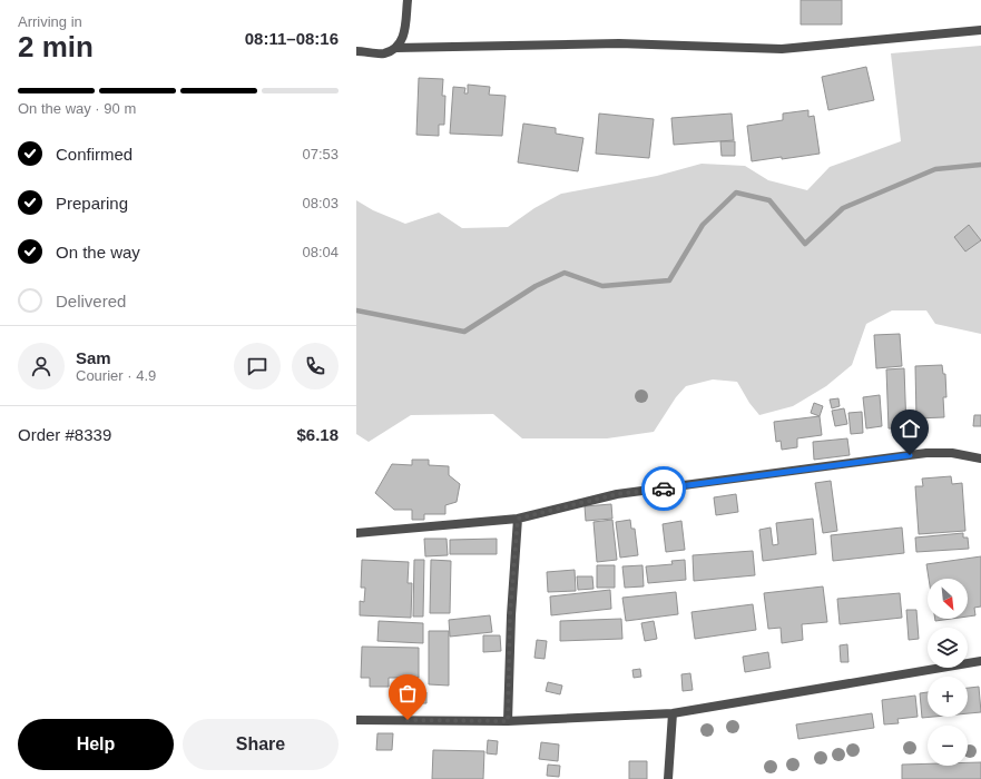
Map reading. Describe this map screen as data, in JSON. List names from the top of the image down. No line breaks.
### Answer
{"north":"bottom right","page":{"heading":["2 min","Arriving in","08:11–08:16"],"panel":["Sam","Courier · 4.9","Order #8339","$6.18"],"bar":"On the way · 90 m","list":[["Confirmed","07:53"],["Preparing","08:03"],["On the way","08:04"],"Delivered"],"map_buttons":["+","−"],"buttons":["Help","Share"]}}
